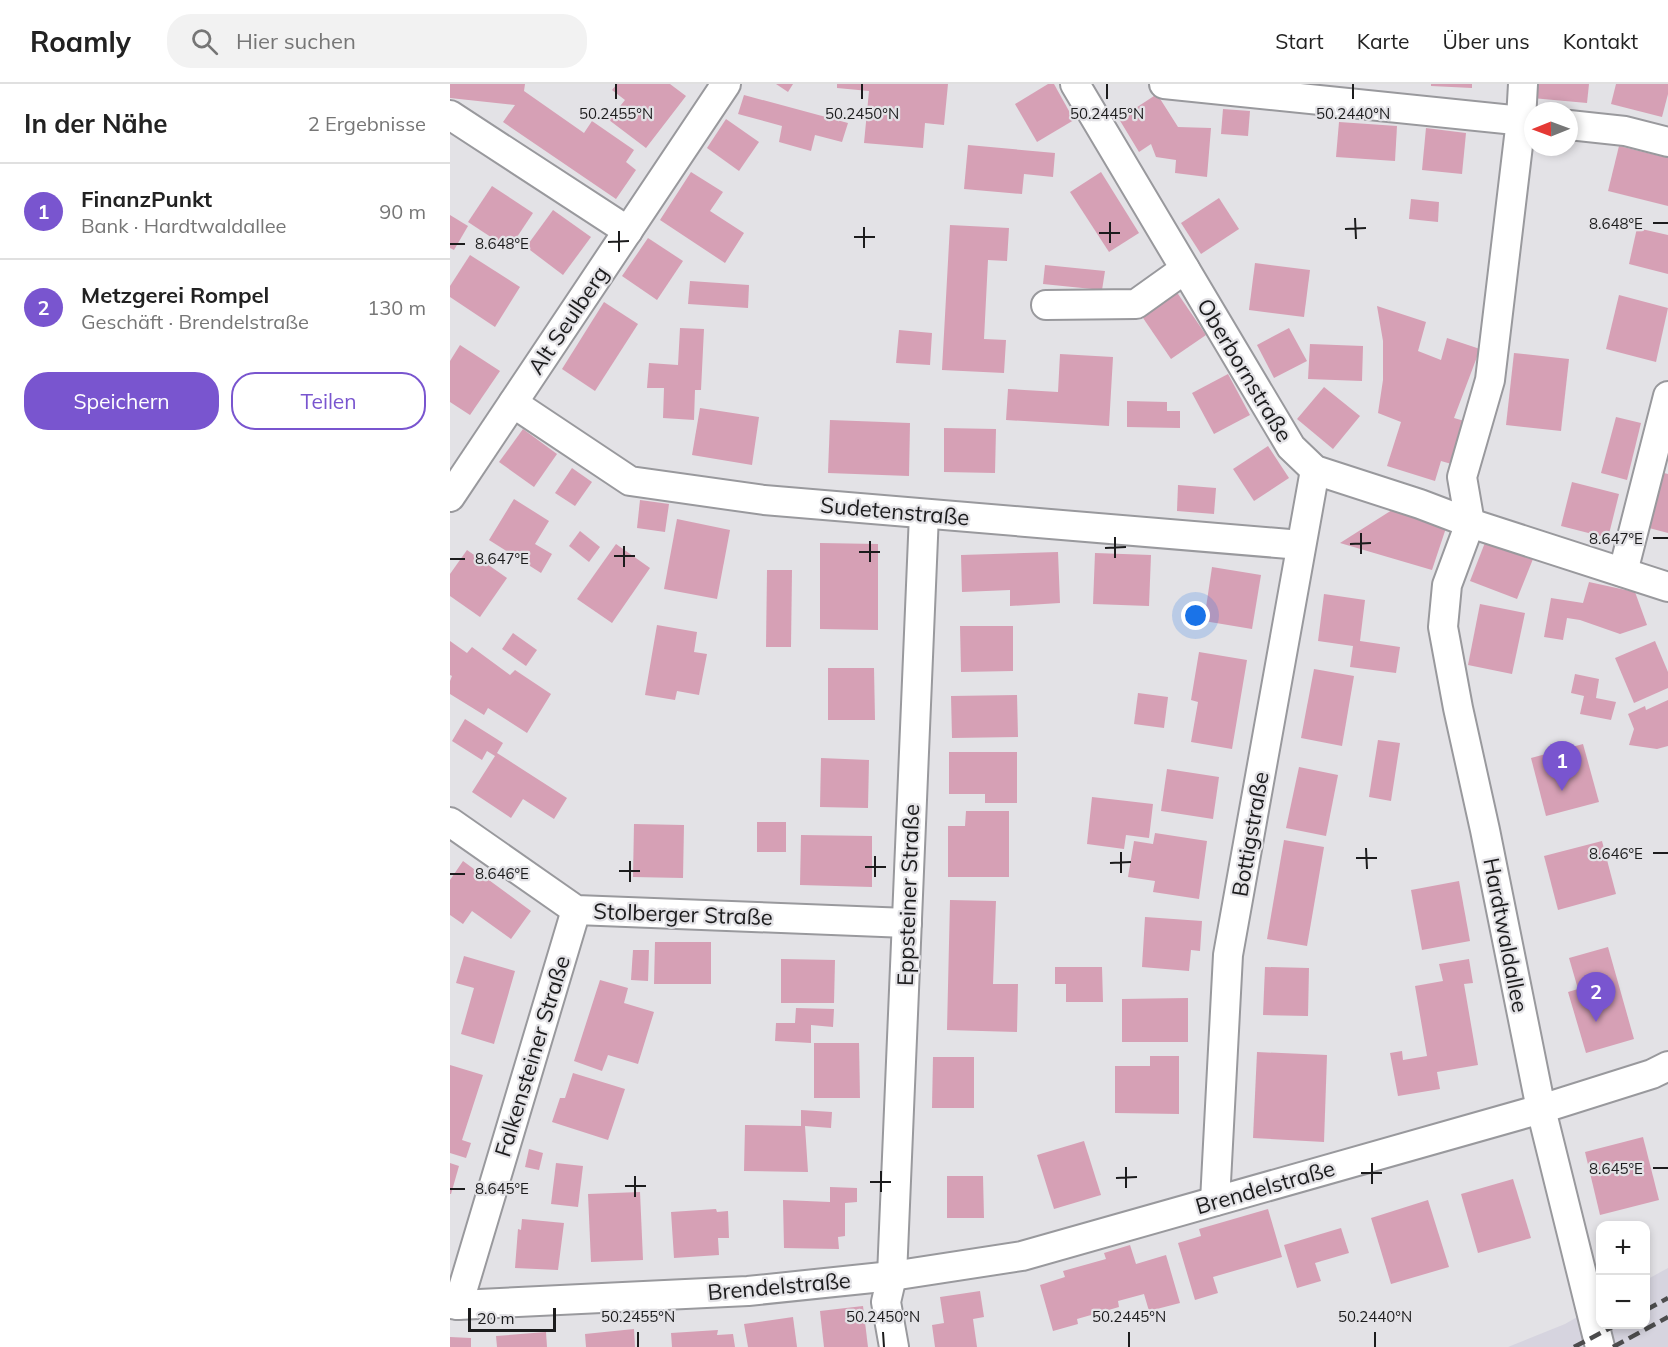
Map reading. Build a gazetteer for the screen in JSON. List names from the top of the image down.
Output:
{
  "streets": {
    "street": [
      "Alt Seulberg",
      "Oberbornstraße",
      "Sudetenstraße",
      "Bottigstraße",
      "Eppsteiner Straße",
      "Stolberger Straße",
      "Hardtwaldallee",
      "Falkensteiner Straße",
      "Brendelstraße"
    ]
  },
  "crossings": [
    ["Alt Seulberg", "Sudetenstraße"],
    ["Oberbornstraße", "Bottigstraße"],
    ["Oberbornstraße", "Hardtwaldallee"],
    ["Sudetenstraße", "Bottigstraße"],
    ["Sudetenstraße", "Eppsteiner Straße"],
    ["Bottigstraße", "Brendelstraße"],
    ["Eppsteiner Straße", "Stolberger Straße"],
    ["Eppsteiner Straße", "Brendelstraße"],
    ["Stolberger Straße", "Falkensteiner Straße"],
    ["Hardtwaldallee", "Brendelstraße"],
    ["Falkensteiner Straße", "Brendelstraße"]
  ],
  "scale_bar": "20 m",
  "north": "left",
  "page": {
    "header": "Roamly",
    "search": "Hier suchen",
    "nav": [
      "Start",
      "Karte",
      "Über uns",
      "Kontakt"
    ],
    "heading": ["In der Nähe", "2 Ergebnisse"],
    "list": [
      {
        "mark": "1",
        "name": "FinanzPunkt",
        "note": "Bank · Hardtwaldallee",
        "value": "90 m"
      },
      {
        "mark": "2",
        "name": "Metzgerei Rompel",
        "note": "Geschäft · Brendelstraße",
        "value": "130 m"
      }
    ],
    "buttons": ["Speichern", "Teilen"],
    "pins": ["1", "2"],
    "map_buttons": ["+", "−"],
    "scale": "20 m"
  },
  "coordinates": [
    "50.2455°N",
    "50.2450°N",
    "50.2445°N",
    "50.2440°N",
    "8.648°E",
    "8.647°E",
    "8.646°E",
    "8.645°E"
  ]
}
